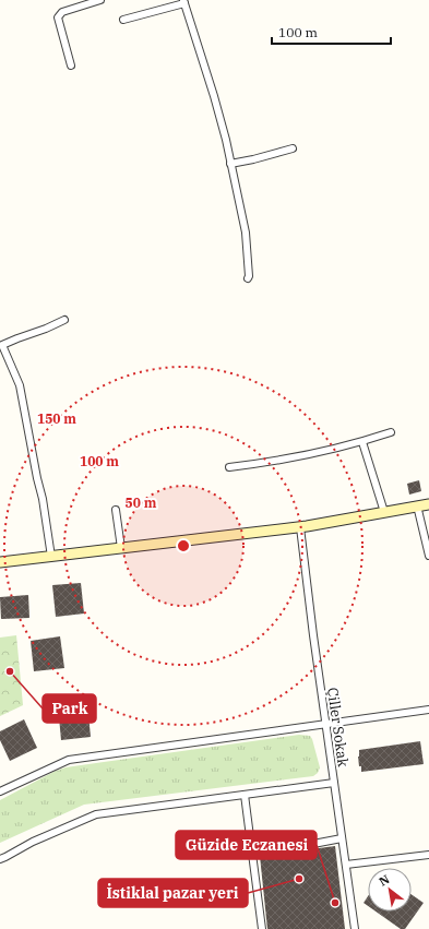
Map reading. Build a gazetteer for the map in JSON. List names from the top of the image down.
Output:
{
  "streets": {
    "street": ["Çiller Sokak"]
  },
  "places": ["Park", "İstiklal pazar yeri", "Güzide Eczanesi"],
  "scale_bar": "100 m",
  "north": "top left",
  "rings": ["150 m", "100 m", "50 m"]
}
